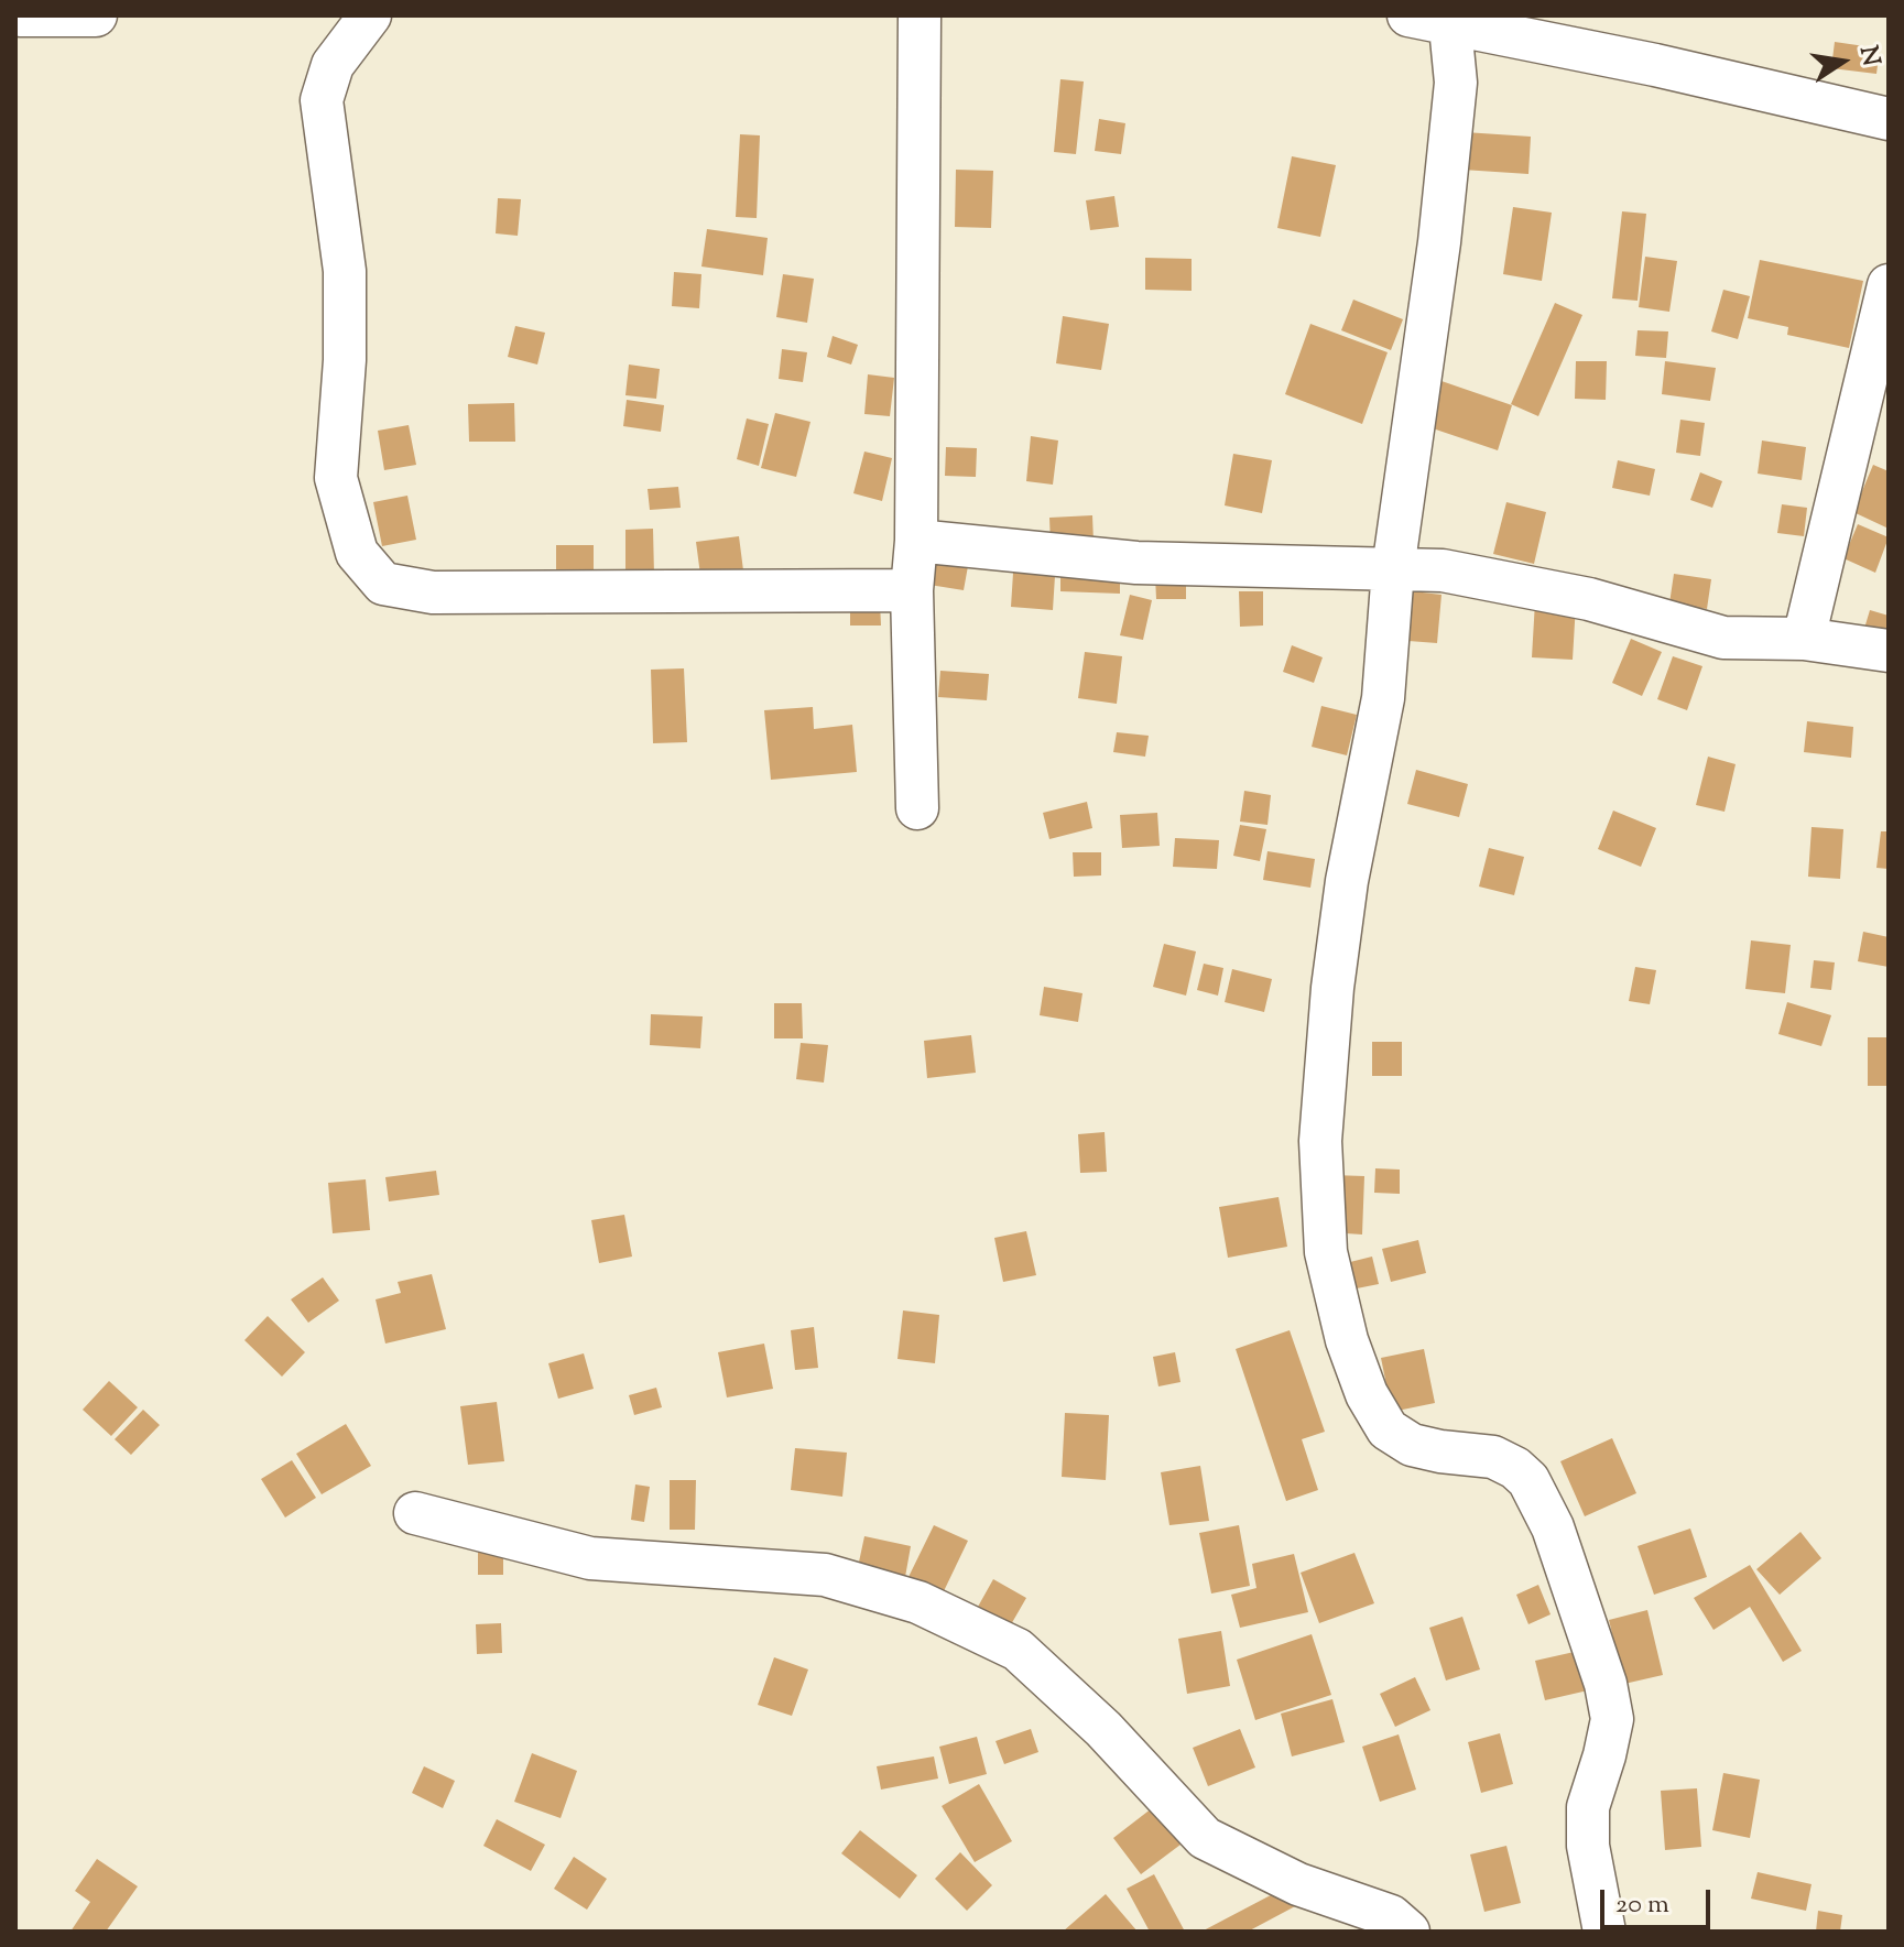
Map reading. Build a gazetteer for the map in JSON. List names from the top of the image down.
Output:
{
  "scale_bar": "20 m",
  "north": "right"
}
